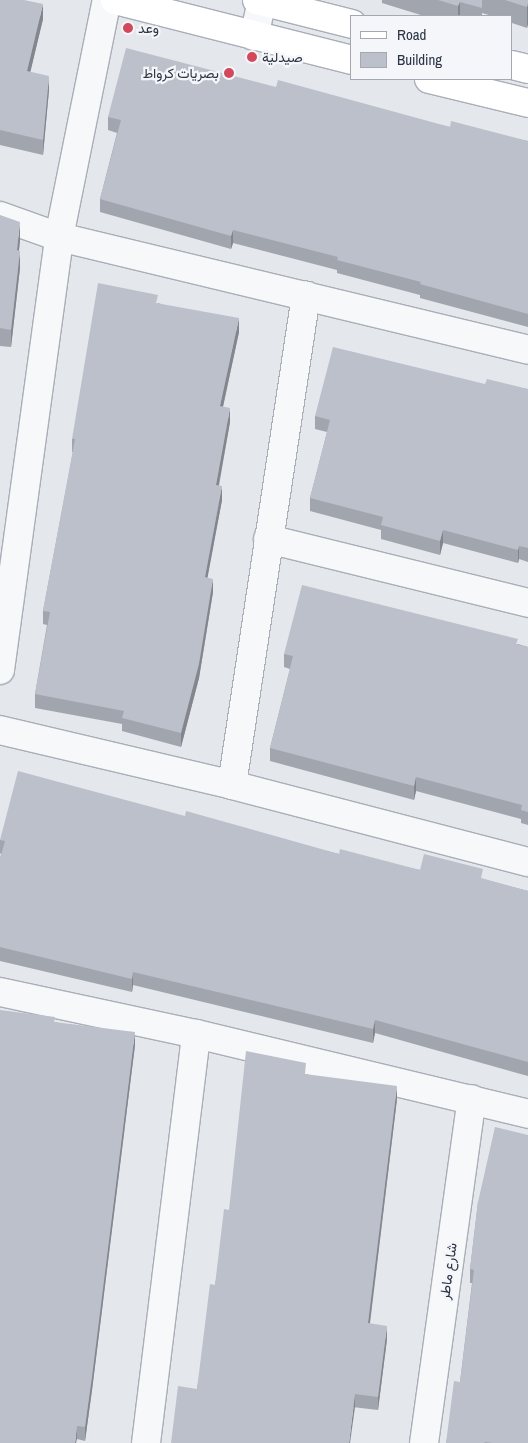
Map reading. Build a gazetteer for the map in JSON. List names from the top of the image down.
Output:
{
  "streets": {
    "street": ["شارع ماطر"]
  },
  "places": ["وعد", "صيدلية", "بصريات كرواط"],
  "legend": ["Road", "Building"]
}
